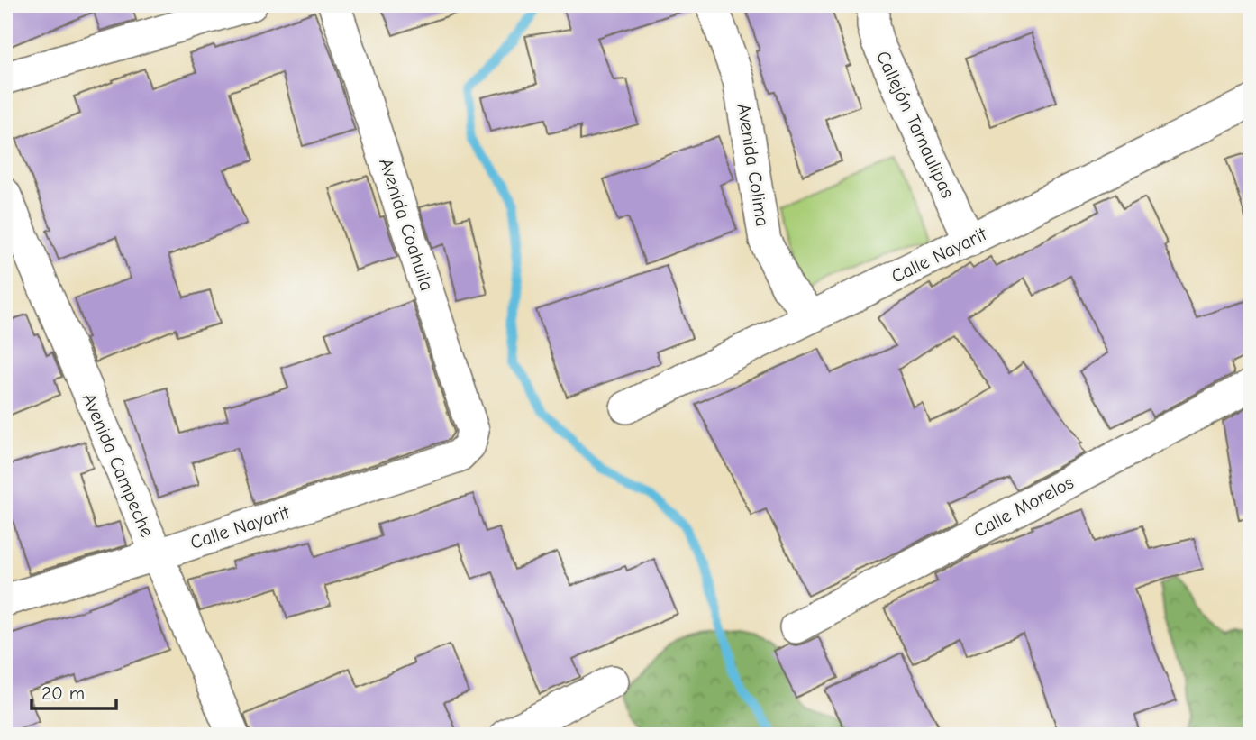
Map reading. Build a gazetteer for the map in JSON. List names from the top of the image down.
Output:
{
  "streets": {
    "street": [
      "Callejón Tamaulipas",
      "Avenida Colima",
      "Avenida Coahuila",
      "Calle Nayarit",
      "Avenida Campeche",
      "Calle Morelos"
    ]
  },
  "crossings": [
    ["Callejón Tamaulipas", "Calle Nayarit"],
    ["Avenida Colima", "Calle Nayarit"],
    ["Avenida Coahuila", "Calle Nayarit"],
    ["Calle Nayarit", "Avenida Campeche"]
  ],
  "scale_bar": "20 m"
}
